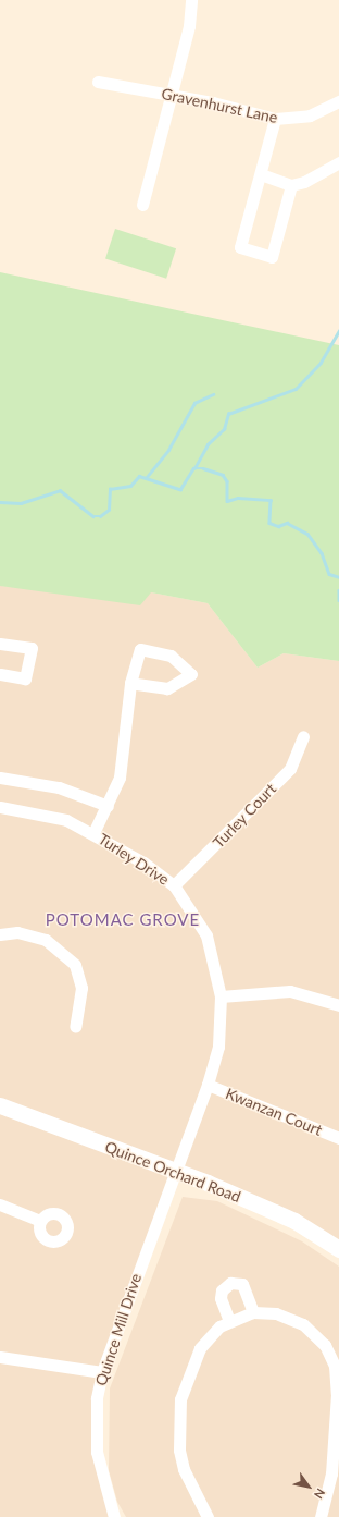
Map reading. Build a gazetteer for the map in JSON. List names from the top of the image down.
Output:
{
  "streets": {
    "street": [
      "Gravenhurst Lane",
      "Turley Court",
      "Turley Drive",
      "Kwanzan Court",
      "Quince Orchard Road",
      "Quince Mill Drive"
    ]
  },
  "crossings": [
    ["Turley Court", "Turley Drive"],
    ["Turley Drive", "Kwanzan Court"],
    ["Turley Drive", "Quince Orchard Road"],
    ["Turley Drive", "Quince Mill Drive"],
    ["Quince Orchard Road", "Quince Mill Drive"]
  ],
  "districts": ["POTOMAC GROVE"],
  "north": "bottom right"
}
